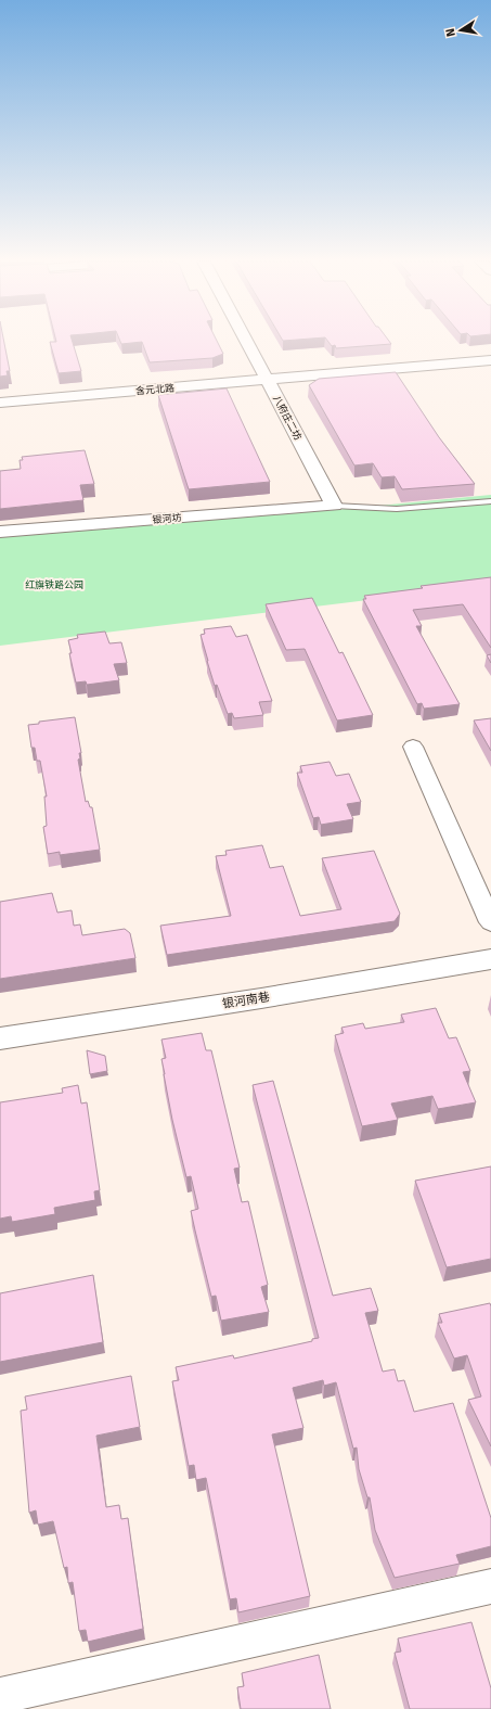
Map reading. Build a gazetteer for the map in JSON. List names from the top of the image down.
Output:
{
  "streets": {
    "street": [
      "含元北路",
      "八府庄二坊",
      "银河坊",
      "银河南巷"
    ]
  },
  "crossings": [
    ["含元北路", "八府庄二坊"],
    ["八府庄二坊", "银河坊"]
  ],
  "parks": ["红旗铁路公园"],
  "north": "left"
}
